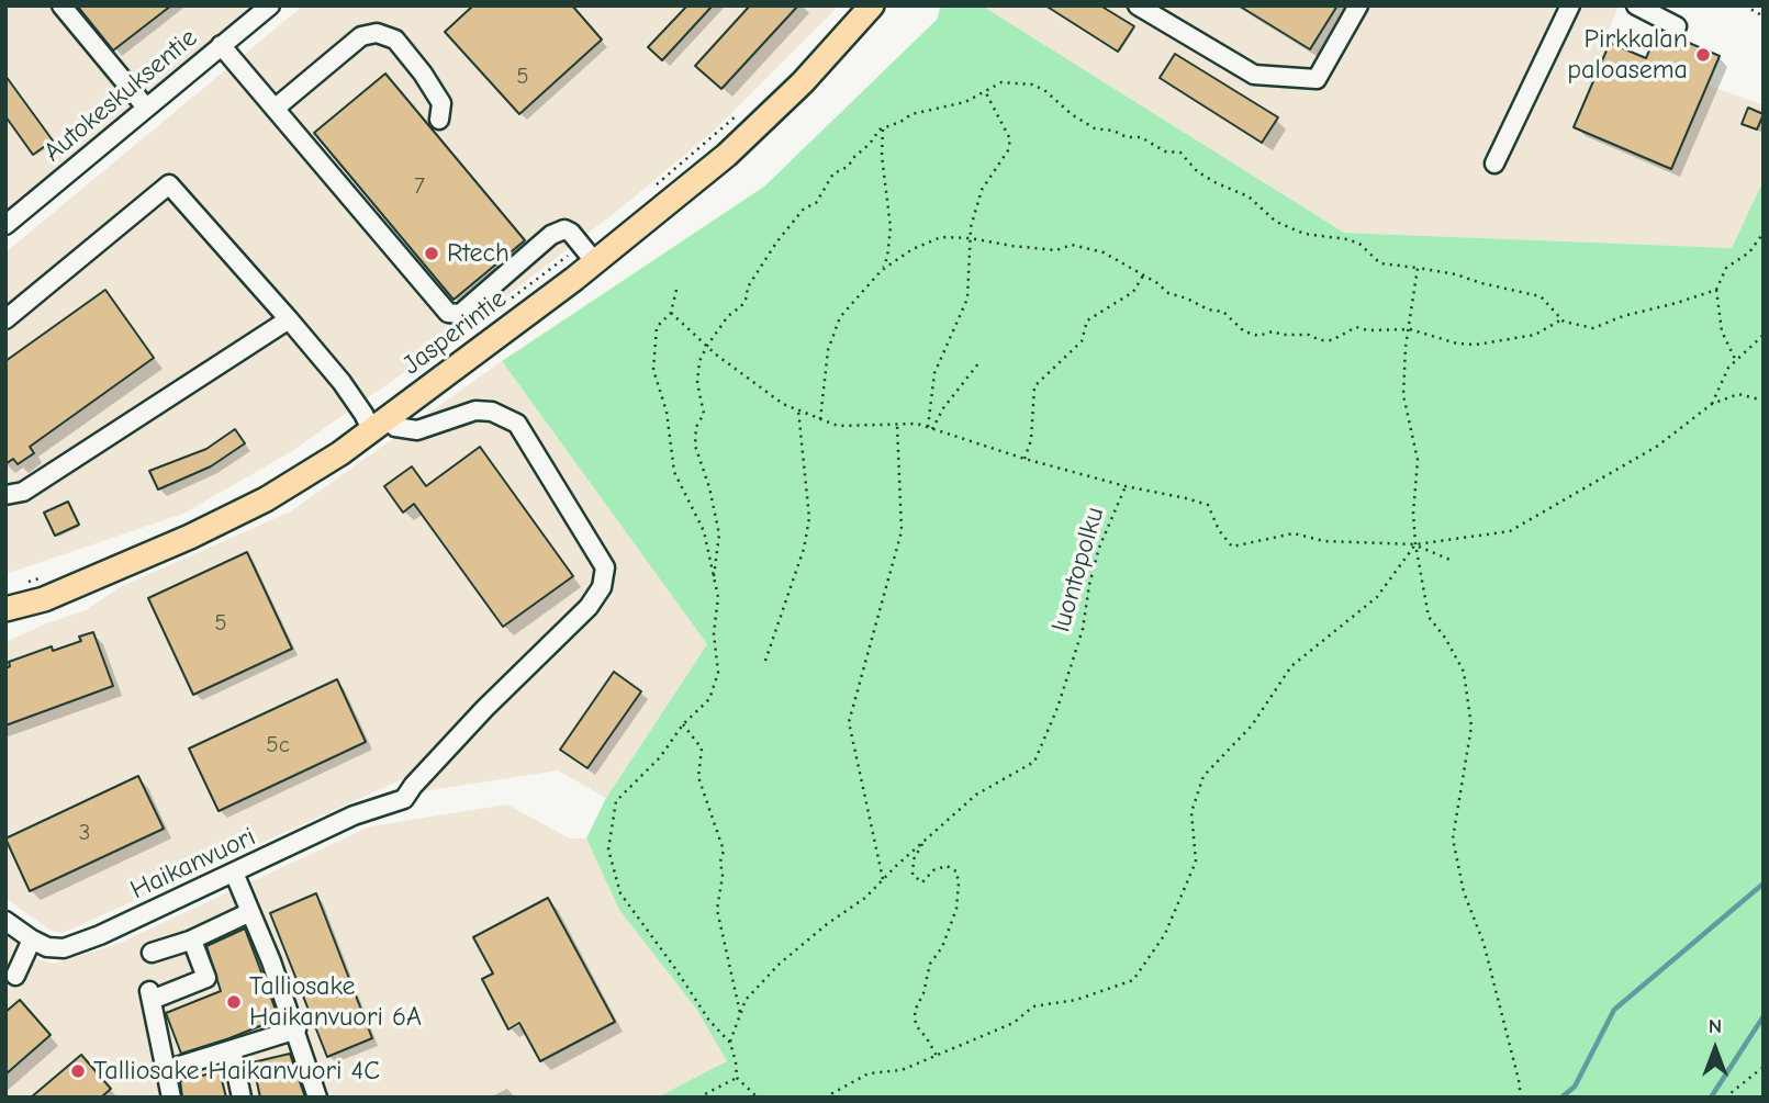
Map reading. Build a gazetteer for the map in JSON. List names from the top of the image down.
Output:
{
  "streets": {
    "main road": ["Jasperintie"],
    "street": ["Autokeskuksentie", "Haikanvuori"],
    "path": ["luontopolku"]
  },
  "crossings": [
    ["Jasperintie", "Haikanvuori"]
  ],
  "places": [
    "Pirkkalan paloasema",
    "Rtech",
    "Talliosake Haikanvuori 6A",
    "Talliosake Haikanvuori 4C"
  ],
  "house_numbers": [
    "5",
    "7",
    "5",
    "5c",
    "3"
  ],
  "north": "top"
}
